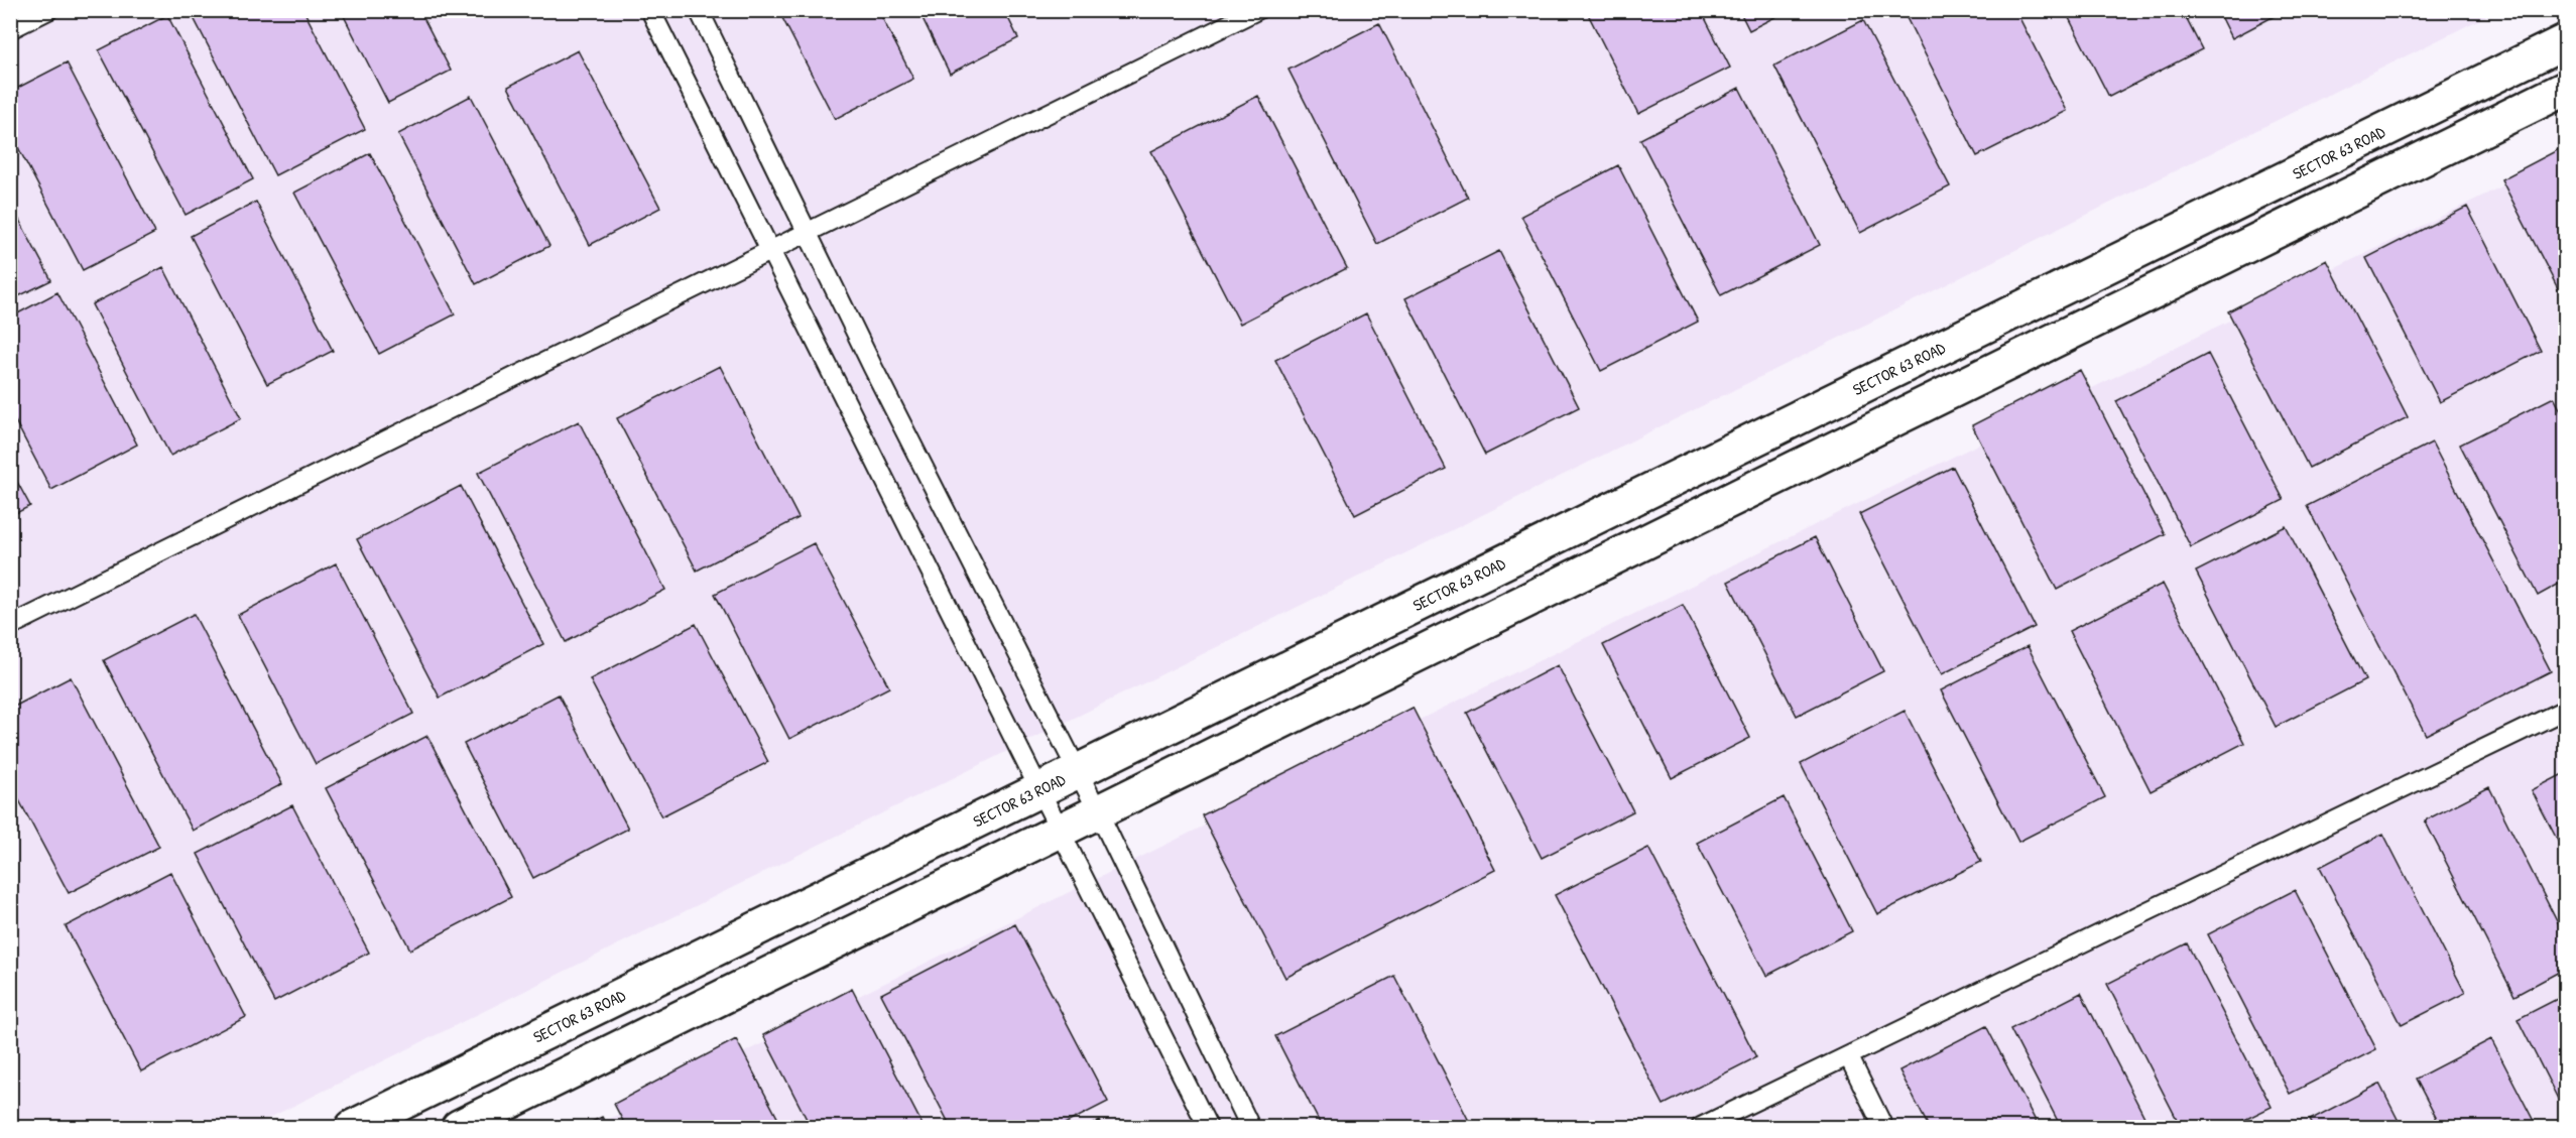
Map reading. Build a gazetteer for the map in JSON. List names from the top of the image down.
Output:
{
  "streets": {
    "street": ["SECTOR 63 ROAD"]
  }
}
